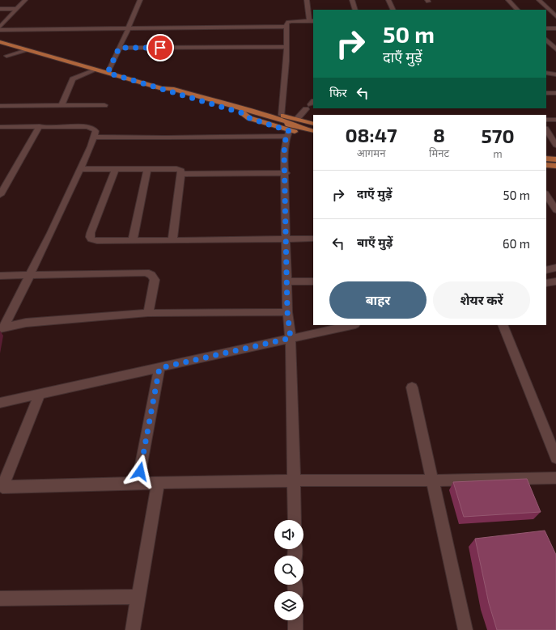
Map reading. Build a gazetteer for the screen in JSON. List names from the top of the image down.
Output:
{
  "page": {
    "turn": ["50 m", "दाएँ मुड़ें"],
    "then": "फिर",
    "eta": [
      "08:47",
      "आगमन",
      "8",
      "मिनट",
      "570",
      "m"
    ],
    "list": [
      {
        "name": "दाएँ मुड़ें",
        "value": "50 m"
      },
      {
        "name": "बाएँ मुड़ें",
        "value": "60 m"
      }
    ],
    "buttons": ["बाहर", "शेयर करें"]
  }
}
